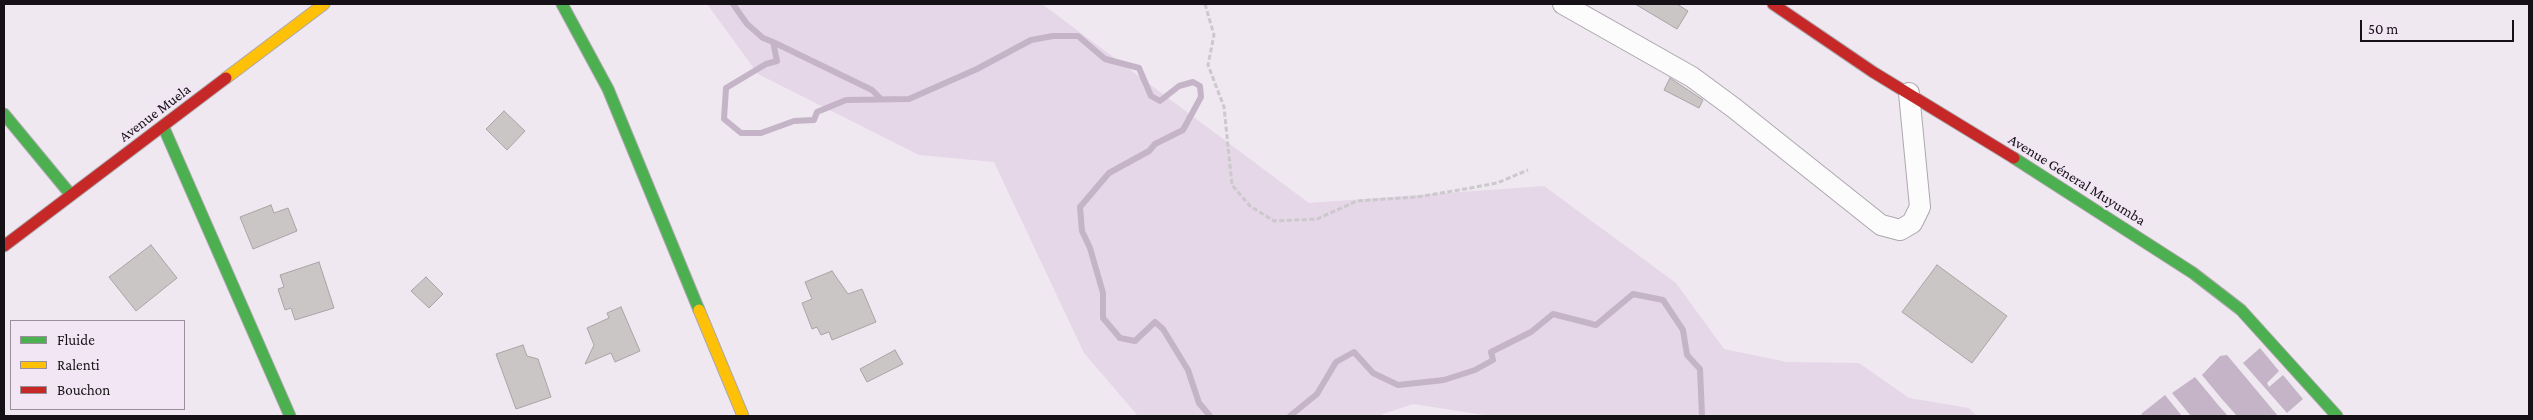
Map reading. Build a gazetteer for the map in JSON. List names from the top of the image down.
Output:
{
  "streets": {
    "street": ["Avenue Muela", "Avenue Géneral Muyumba"]
  },
  "legend": ["Fluide", "Ralenti", "Bouchon"],
  "scale_bar": "50 m"
}
